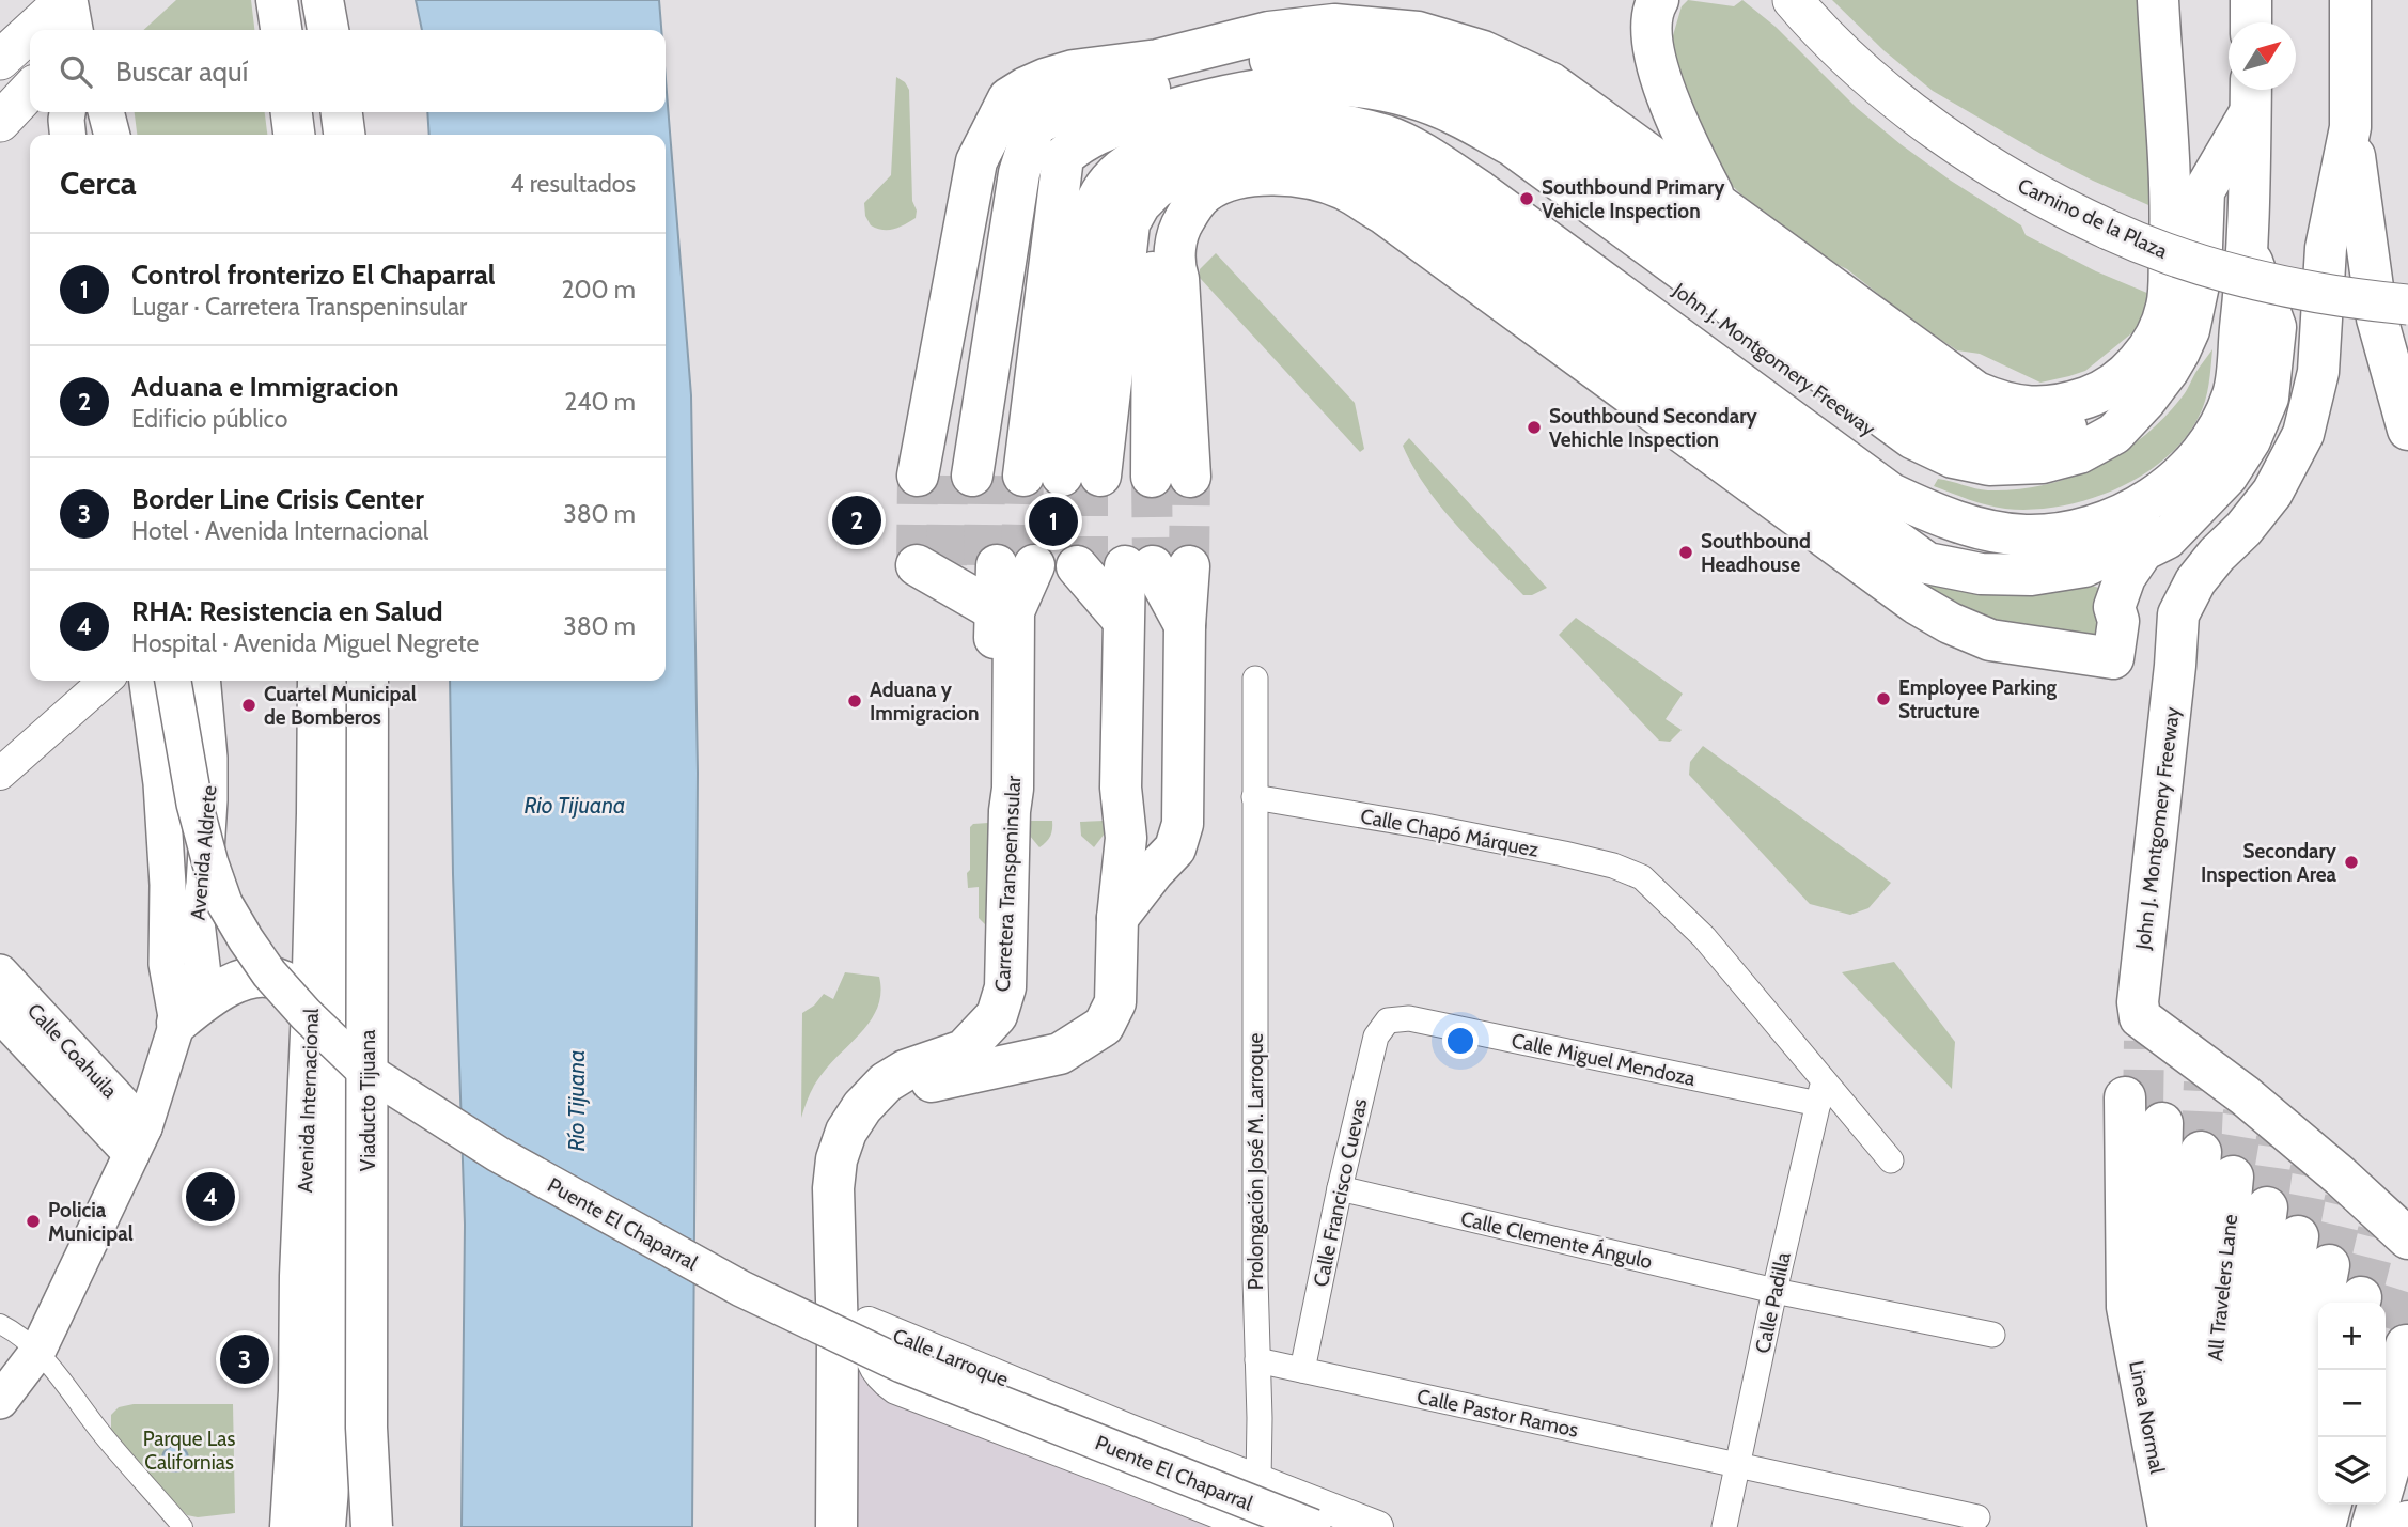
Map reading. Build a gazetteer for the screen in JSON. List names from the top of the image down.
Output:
{
  "streets": {
    "highway": [
      "John J. Montgomery Freeway",
      "Carretera Transpeninsular",
      "Avenida Internacional",
      "Viaducto Tijuana",
      "All Travelers Lane",
      "Linea Normal"
    ],
    "main road": [
      "Camino de la Plaza",
      "Avenida Aldrete",
      "Calle Coahuila",
      "Puente El Chaparral"
    ],
    "street": [
      "Calle Chapó Márquez",
      "Calle Miguel Mendoza",
      "Prolongación José M. Larroque",
      "Calle Francisco Cuevas",
      "Calle Clemente Ángulo",
      "Calle Padilla",
      "Calle Larroque",
      "Calle Pastor Ramos"
    ]
  },
  "crossings": [
    ["Calle Chapó Márquez", "Prolongación José M. Larroque"],
    ["Calle Chapó Márquez", "Calle Padilla"],
    ["Avenida Aldrete", "Calle Coahuila"],
    ["Calle Miguel Mendoza", "Calle Francisco Cuevas"],
    ["Calle Miguel Mendoza", "Calle Padilla"],
    ["Prolongación José M. Larroque", "Calle Larroque"],
    ["Prolongación José M. Larroque", "Calle Pastor Ramos"],
    ["Calle Francisco Cuevas", "Calle Clemente Ángulo"],
    ["Calle Francisco Cuevas", "Calle Pastor Ramos"],
    ["Calle Clemente Ángulo", "Calle Padilla"],
    ["All Travelers Lane", "Linea Normal"],
    ["Calle Padilla", "Calle Pastor Ramos"]
  ],
  "water": ["Rio Tijuana", "Río Tijuana"],
  "parks": ["Parque Las Californias"],
  "places": [
    "Southbound Primary Vehicle Inspection",
    "Southbound Secondary Vehichle Inspection",
    "Southbound Headhouse",
    "Employee Parking Structure",
    "Aduana y Immigracion",
    "Cuartel Municipal de Bomberos",
    "Secondary Inspection Area",
    "Policia Municipal"
  ],
  "north": "top right",
  "page": {
    "search": "Buscar aquí",
    "heading": ["Cerca", "4 resultados"],
    "list": [
      {
        "mark": "1",
        "name": "Control fronterizo El Chaparral",
        "note": "Lugar · Carretera Transpeninsular",
        "value": "200 m"
      },
      {
        "mark": "2",
        "name": "Aduana e Immigracion",
        "note": "Edificio público",
        "value": "240 m"
      },
      {
        "mark": "3",
        "name": "Border Line Crisis Center",
        "note": "Hotel · Avenida Internacional",
        "value": "380 m"
      },
      {
        "mark": "4",
        "name": "RHA: Resistencia en Salud",
        "note": "Hospital · Avenida Miguel Negrete",
        "value": "380 m"
      }
    ],
    "pins": [
      "2",
      "1",
      "4",
      "3"
    ],
    "map_buttons": ["+", "−"]
  }
}
